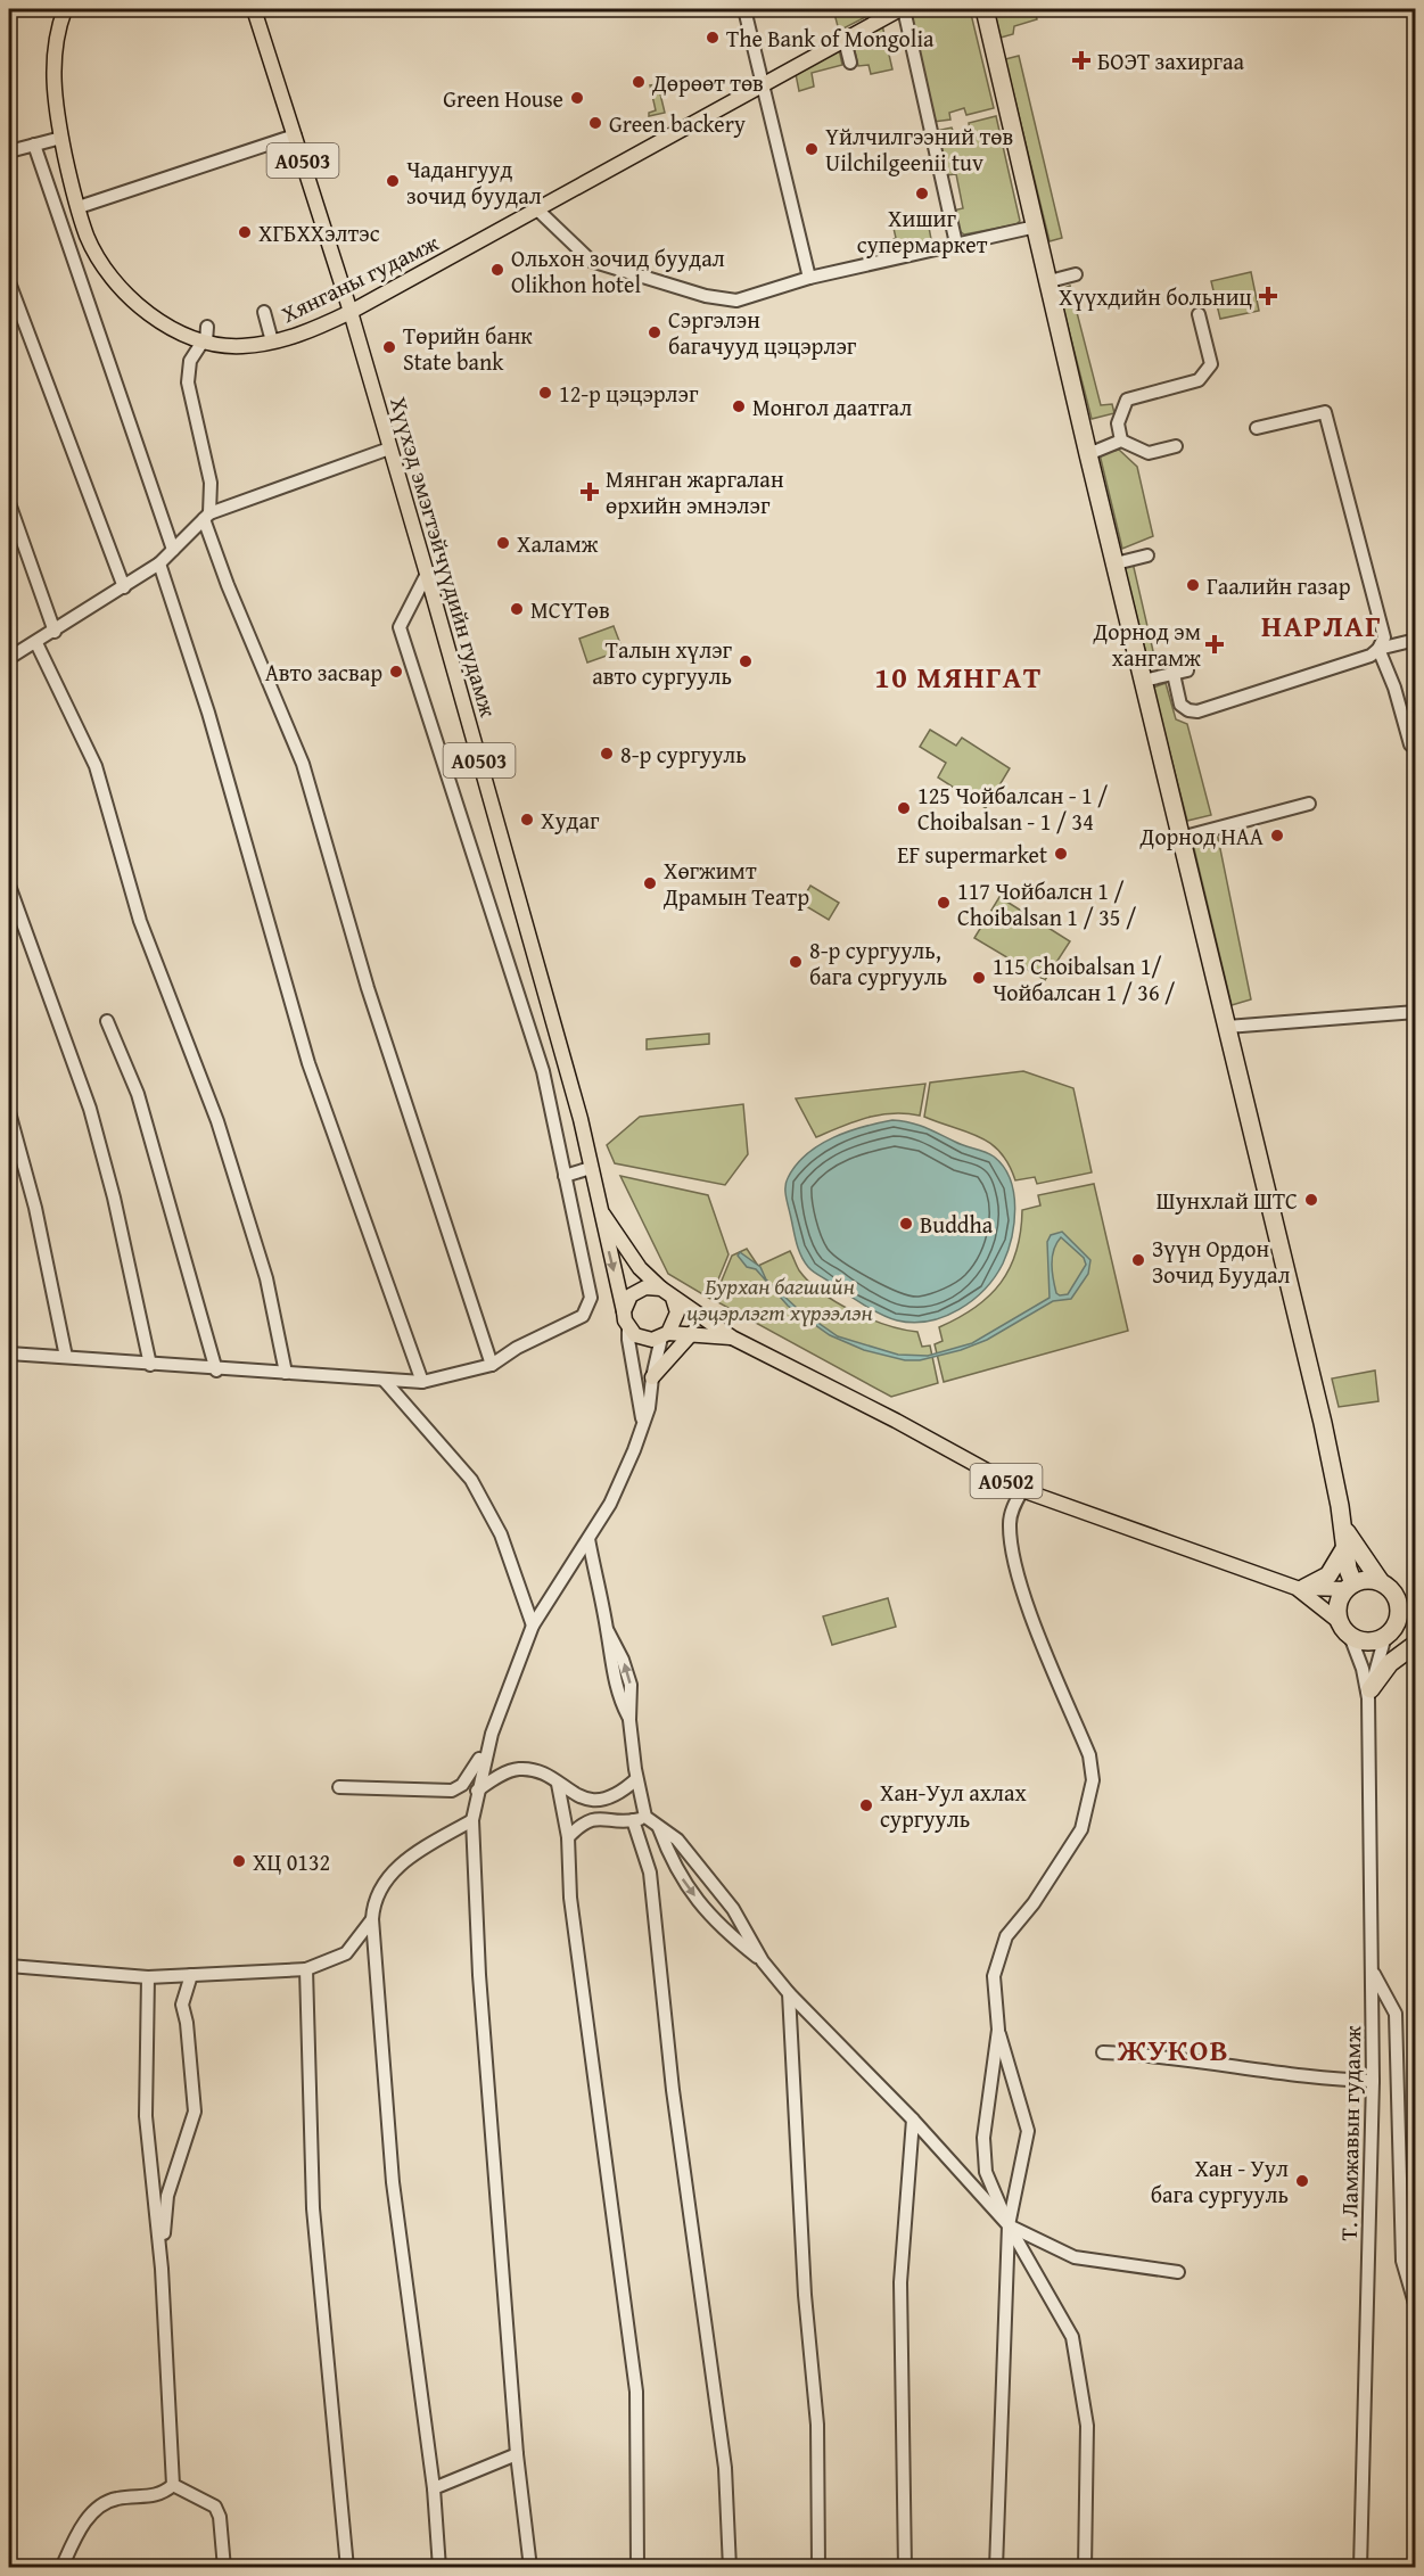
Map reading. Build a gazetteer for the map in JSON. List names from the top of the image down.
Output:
{
  "streets": {
    "highway": ["A0502"],
    "main road": ["A0503", "Хянганы гудамж", "Хүүхэд эмэгтэйчүүдийн гудамж"],
    "street": ["Т. Ламжавын гудамж"]
  },
  "crossings": [
    ["A0503", "Хянганы гудамж"],
    ["A0503", "Хүүхэд эмэгтэйчүүдийн гудамж"],
    ["Хянганы гудамж", "Хүүхэд эмэгтэйчүүдийн гудамж"],
    ["Хүүхэд эмэгтэйчүүдийн гудамж", "A0502"],
    ["Хүүхэд эмэгтэйчүүдийн гудамж", "Т. Ламжавын гудамж"],
    ["A0502", "Т. Ламжавын гудамж"]
  ],
  "districts": ["НАРЛАГ", "10 МЯНГАТ", "ЖУКОВ"],
  "parks": ["Бурхан багшийн цэцэрлэгт хүрээлэн"],
  "places": {
    "other": [
      "The Bank of Mongolia",
      "Дөрөөт төв",
      "Green House",
      "Green backery",
      "Үйлчилгээний төв Uilchilgeenii tuv",
      "Чадангууд зочид буудал",
      "Хишиг супермаркет",
      "ХГБХХэлтэс",
      "Ольхон зочид буудал Olikhon hotel",
      "Сэргэлэн багачууд цэцэрлэг",
      "Төрийн банк State bank",
      "12-р цэцэрлэг",
      "Монгол даатгал",
      "Халамж",
      "Гаалийн газар",
      "МСҮТөв",
      "Талын хүлэг авто сургууль",
      "Авто засвар",
      "8-р сургууль",
      "125 Чойбалсан - 1 / Choibalsan - 1 / 34",
      "Худаг",
      "Дорнод НАА",
      "EF supermarket",
      "Хөгжимт Драмын Театр",
      "117 Чойбалсн 1 / Choibalsan 1 / 35 /",
      "8-р сургууль, бага сургууль",
      "115 Choibalsan 1/ Чойбалсан 1 / 36 /",
      "Шунхлай ШТС",
      "Buddha",
      "Зүүн Ордон Зочид Буудал",
      "Хан-Уул ахлах сургууль",
      "ХЦ 0132",
      "Хан - Уул бага сургууль"
    ],
    "health": [
      "БОЭТ захиргаа",
      "Хүүхдийн больниц",
      "Мянган жаргалан өрхийн эмнэлэг",
      "Дорнод эм хангамж"
    ]
  }
}
